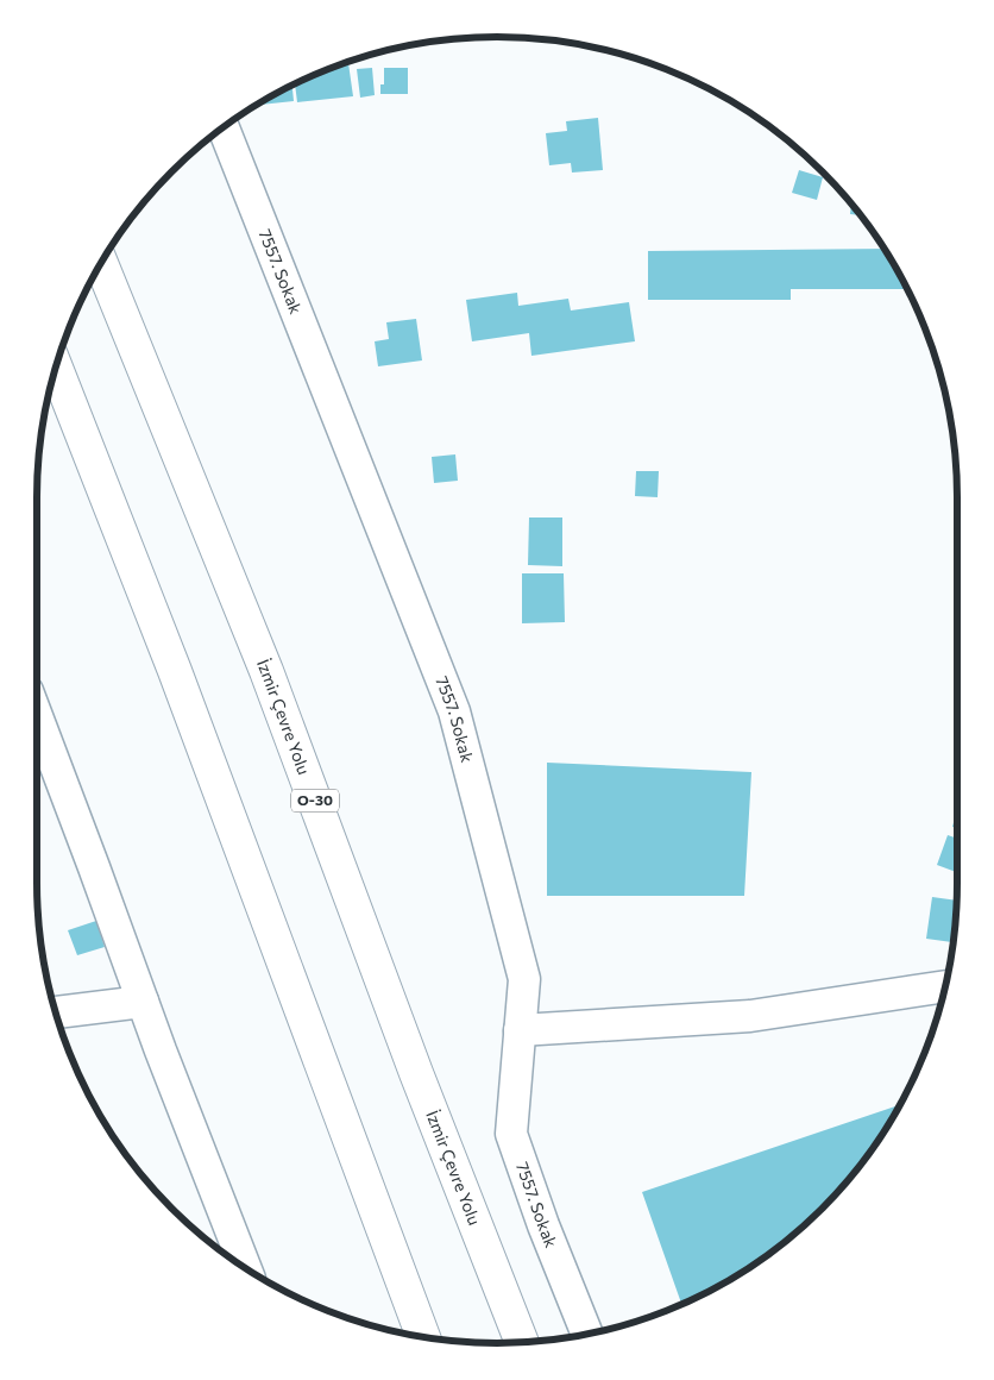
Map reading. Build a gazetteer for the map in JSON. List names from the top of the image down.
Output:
{
  "streets": {
    "highway": ["İzmir Çevre Yolu", "O-30"],
    "street": ["7557. Sokak"]
  }
}
